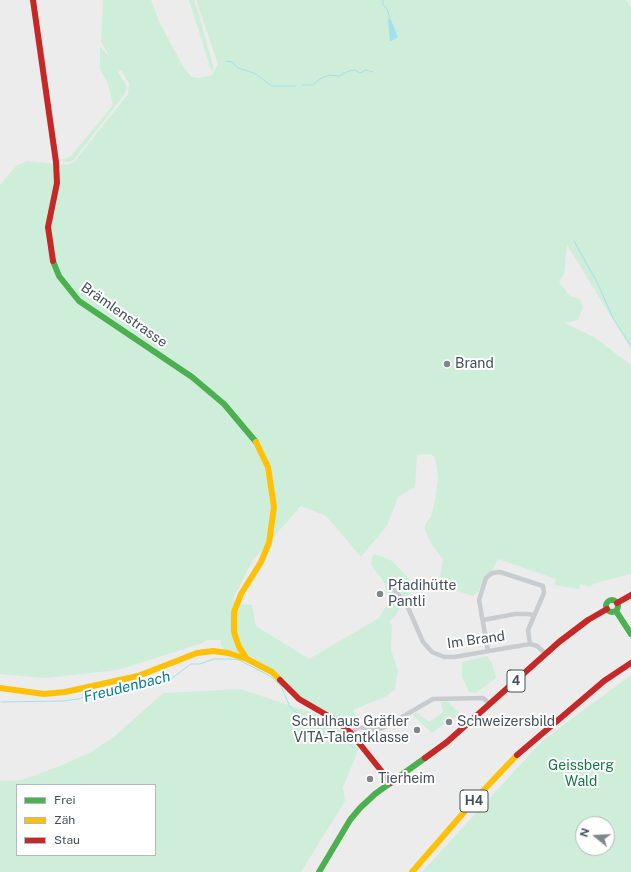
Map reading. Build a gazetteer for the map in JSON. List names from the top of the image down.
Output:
{
  "streets": {
    "main road": ["Brämlenstrasse", "4", "H4"],
    "street": ["Im Brand"]
  },
  "water": ["Freudenbach"],
  "parks": ["Geissberg Wald"],
  "places": [
    "Brand",
    "Pfadihütte Pantli",
    "Schweizersbild",
    "Schulhaus Gräfler VITA-Talentklasse",
    "Tierheim"
  ],
  "legend": ["Frei", "Zäh", "Stau"],
  "north": "left"
}
